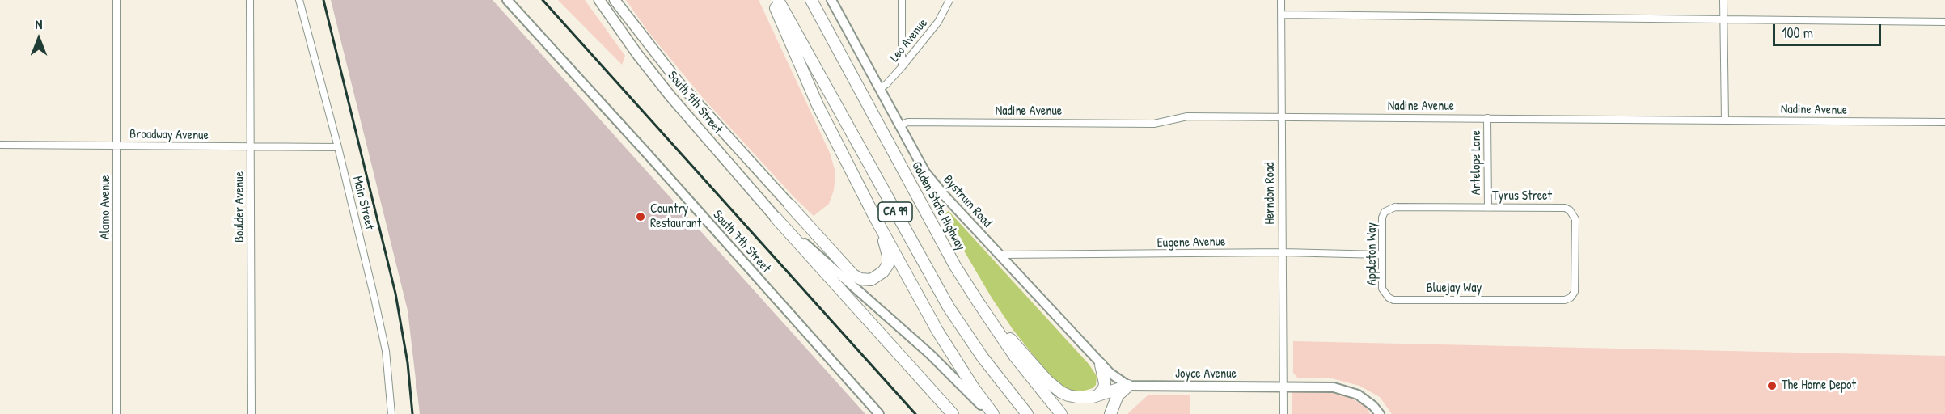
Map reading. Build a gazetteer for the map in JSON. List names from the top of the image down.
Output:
{
  "streets": {
    "highway": ["Golden State Highway", "CA 99"],
    "main road": ["South 9th Street"],
    "street": [
      "Leo Avenue",
      "Nadine Avenue",
      "Broadway Avenue",
      "Antelope Lane",
      "Herndon Road",
      "Tyrus Street",
      "Bystrum Road",
      "Main Street",
      "Alamo Avenue",
      "Boulder Avenue",
      "South 7th Street",
      "Eugene Avenue",
      "Appleton Way",
      "Bluejay Way",
      "Joyce Avenue"
    ]
  },
  "crossings": [
    ["Leo Avenue", "Bystrum Road"],
    ["Nadine Avenue", "Antelope Lane"],
    ["Nadine Avenue", "Herndon Road"],
    ["Nadine Avenue", "Bystrum Road"],
    ["Broadway Avenue", "Main Street"],
    ["Broadway Avenue", "Alamo Avenue"],
    ["Broadway Avenue", "Boulder Avenue"],
    ["Antelope Lane", "Tyrus Street"],
    ["Herndon Road", "Eugene Avenue"],
    ["Herndon Road", "Joyce Avenue"],
    ["Tyrus Street", "Appleton Way"],
    ["Tyrus Street", "Bluejay Way"],
    ["Bystrum Road", "Eugene Avenue"],
    ["Bystrum Road", "Joyce Avenue"],
    ["Eugene Avenue", "Appleton Way"],
    ["Appleton Way", "Bluejay Way"]
  ],
  "places": ["Country Restaurant", "The Home Depot"],
  "scale_bar": "100 m",
  "north": "top"
}
